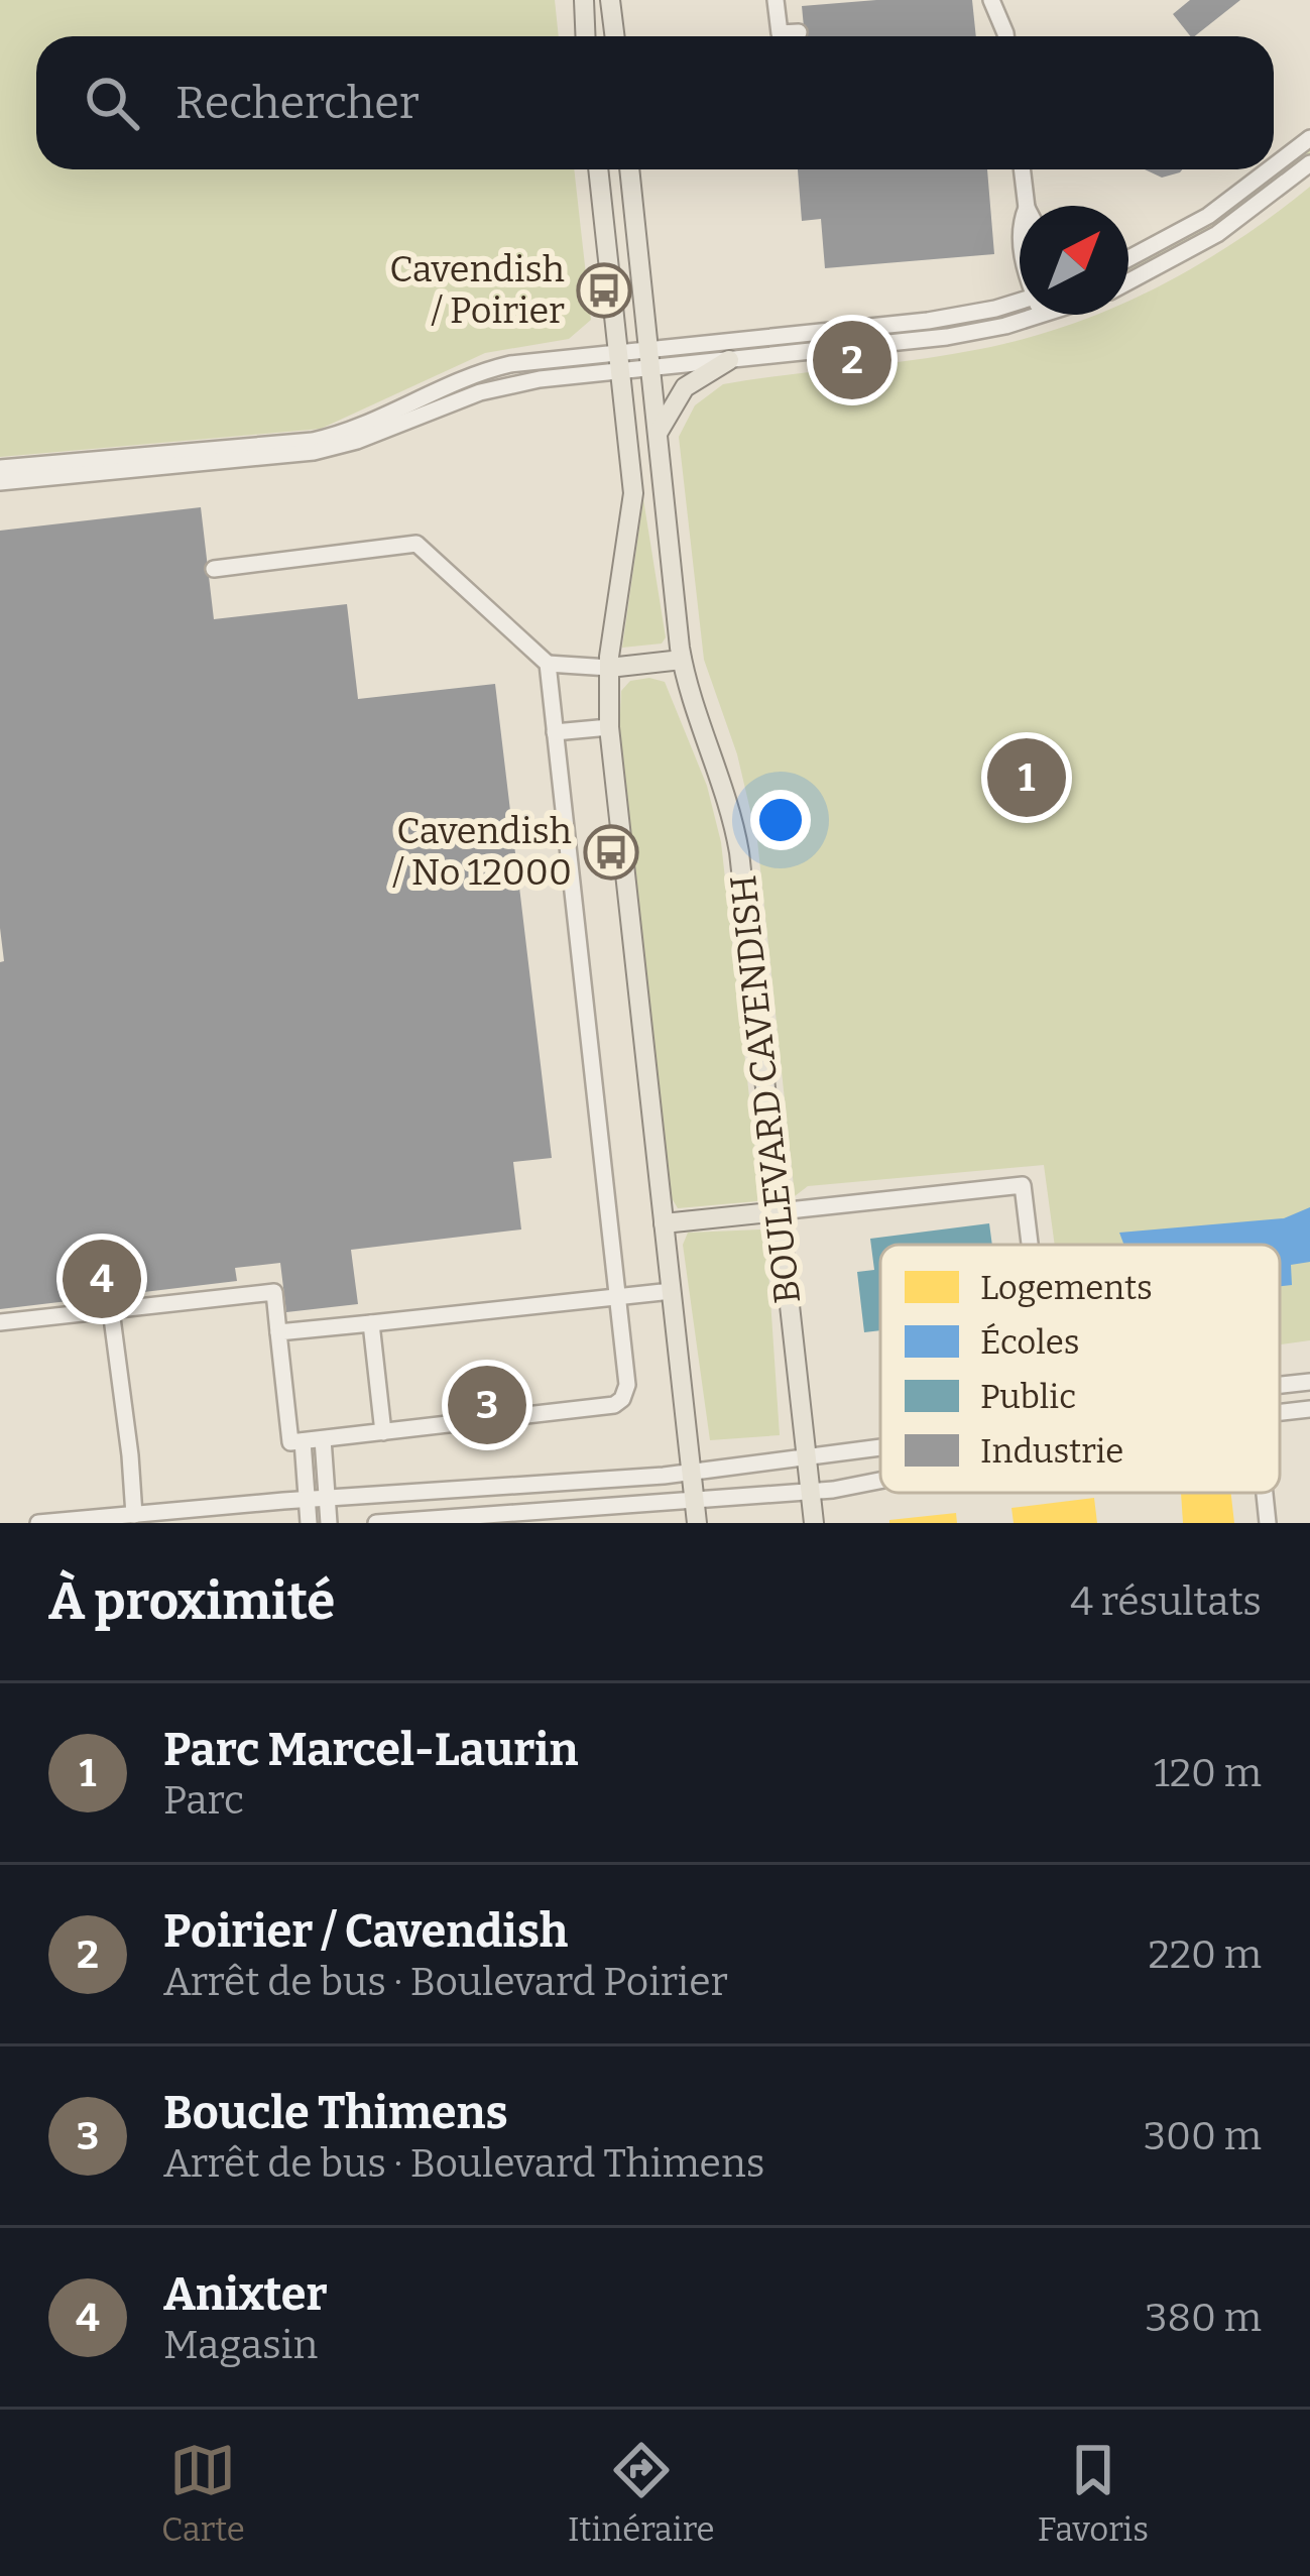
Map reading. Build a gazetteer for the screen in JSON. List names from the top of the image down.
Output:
{
  "streets": {
    "main road": ["BOULEVARD CAVENDISH"]
  },
  "places": {
    "bus stop": ["Cavendish / Poirier", "Cavendish / No 12000"]
  },
  "legend": [
    "Logements",
    "Écoles",
    "Public",
    "Industrie"
  ],
  "north": "top right",
  "page": {
    "search": "Rechercher",
    "pins": [
      "2",
      "1",
      "4",
      "3"
    ],
    "heading": ["À proximité", "4 résultats"],
    "list": [
      {
        "mark": "1",
        "name": "Parc Marcel-Laurin",
        "note": "Parc",
        "value": "120 m"
      },
      {
        "mark": "2",
        "name": "Poirier / Cavendish",
        "note": "Arrêt de bus · Boulevard Poirier",
        "value": "220 m"
      },
      {
        "mark": "3",
        "name": "Boucle Thimens",
        "note": "Arrêt de bus · Boulevard Thimens",
        "value": "300 m"
      },
      {
        "mark": "4",
        "name": "Anixter",
        "note": "Magasin",
        "value": "380 m"
      }
    ],
    "nav": ["Carte", "Itinéraire", "Favoris"]
  }
}
